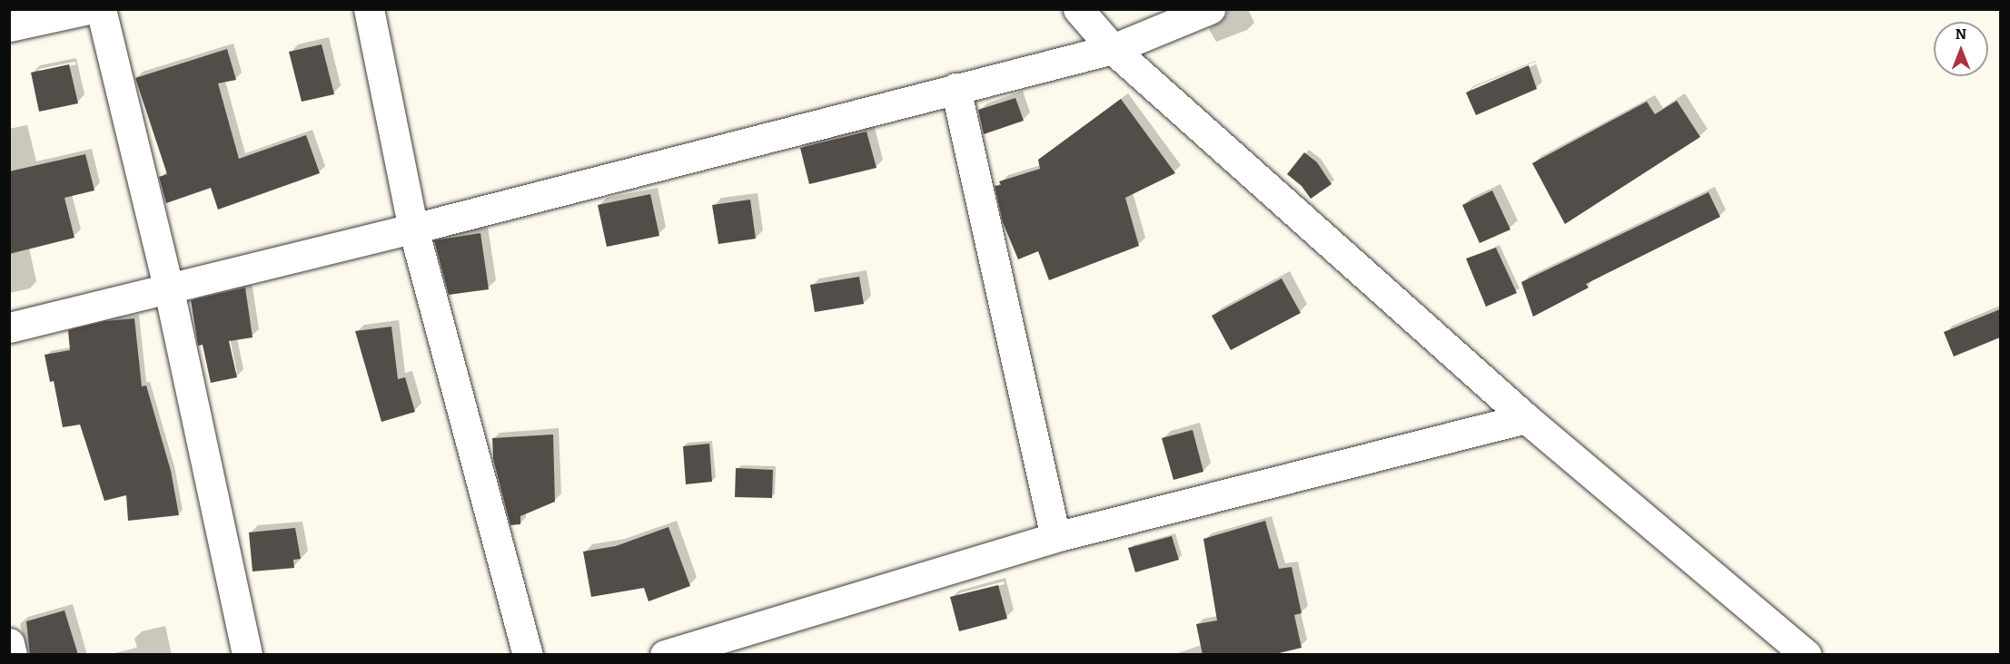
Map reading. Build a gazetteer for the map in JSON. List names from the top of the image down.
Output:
{
  "north": "top"
}
